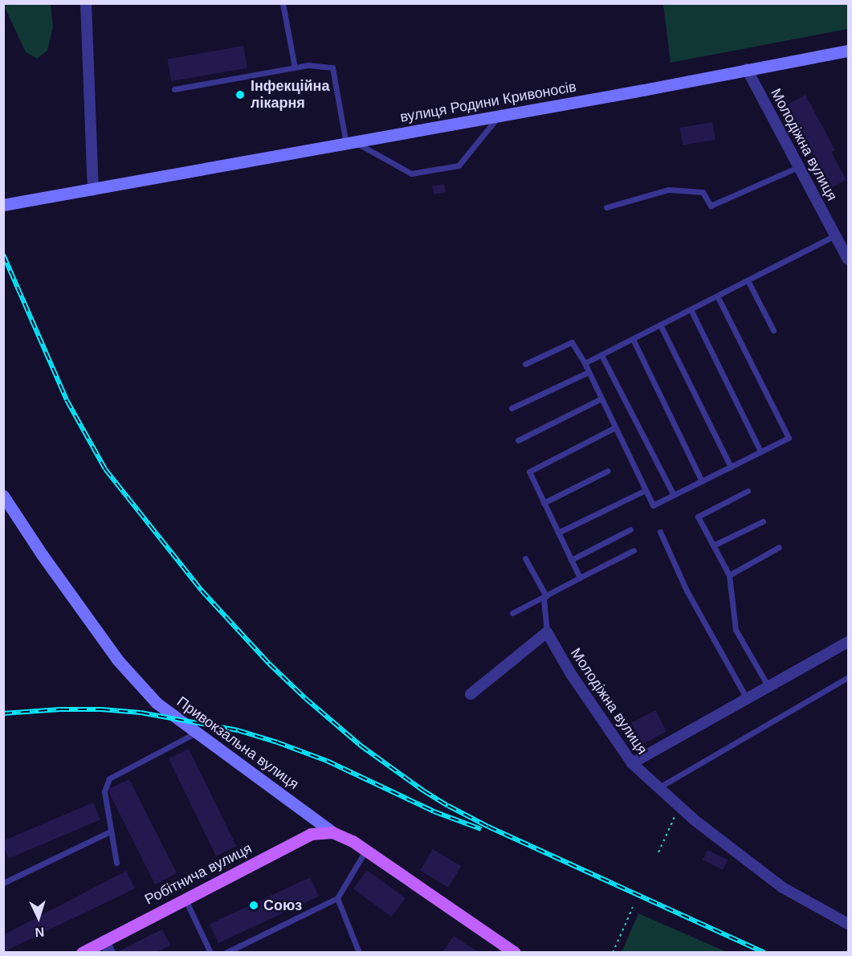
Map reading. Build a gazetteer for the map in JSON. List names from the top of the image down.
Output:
{
  "streets": {
    "main road": ["вулиця Родини Кривоносів", "Привокзальна вулиця", "Робітнича вулиця"],
    "street": ["Молодіжна вулиця"]
  },
  "crossings": [
    ["вулиця Родини Кривоносів", "Молодіжна вулиця"],
    ["Привокзальна вулиця", "Робітнича вулиця"]
  ],
  "places": ["Інфекційна лікарня", "Союз"],
  "north": "bottom"
}
